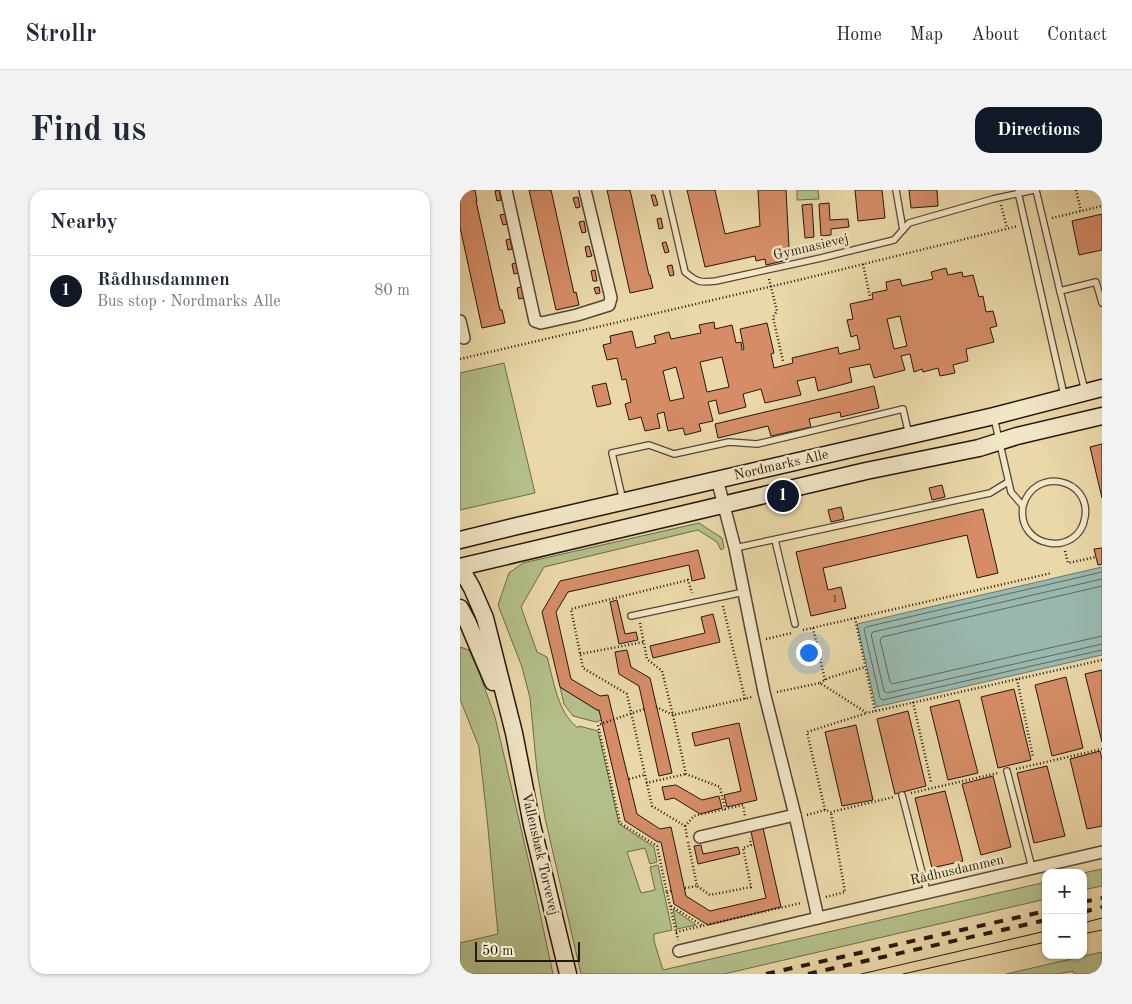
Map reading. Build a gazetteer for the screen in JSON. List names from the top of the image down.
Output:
{
  "streets": {
    "street": ["Nordmarks Alle", "Vallensbæk Torvevej", "Rådhusdammen"],
    "lane": ["Gymnasievej"]
  },
  "crossings": [
    ["Gymnasievej", "Nordmarks Alle"],
    ["Nordmarks Alle", "Vallensbæk Torvevej"]
  ],
  "house_numbers": ["1"],
  "scale_bar": "50 m",
  "page": {
    "header": "Strollr",
    "nav": [
      "Home",
      "Map",
      "About",
      "Contact"
    ],
    "buttons": "Directions",
    "title": "Find us",
    "heading": "Nearby",
    "list": [
      {
        "mark": "1",
        "name": "Rådhusdammen",
        "note": "Bus stop · Nordmarks Alle",
        "value": "80 m"
      }
    ],
    "pins": "1",
    "map_buttons": ["+", "−"],
    "scale": "50 m"
  }
}
